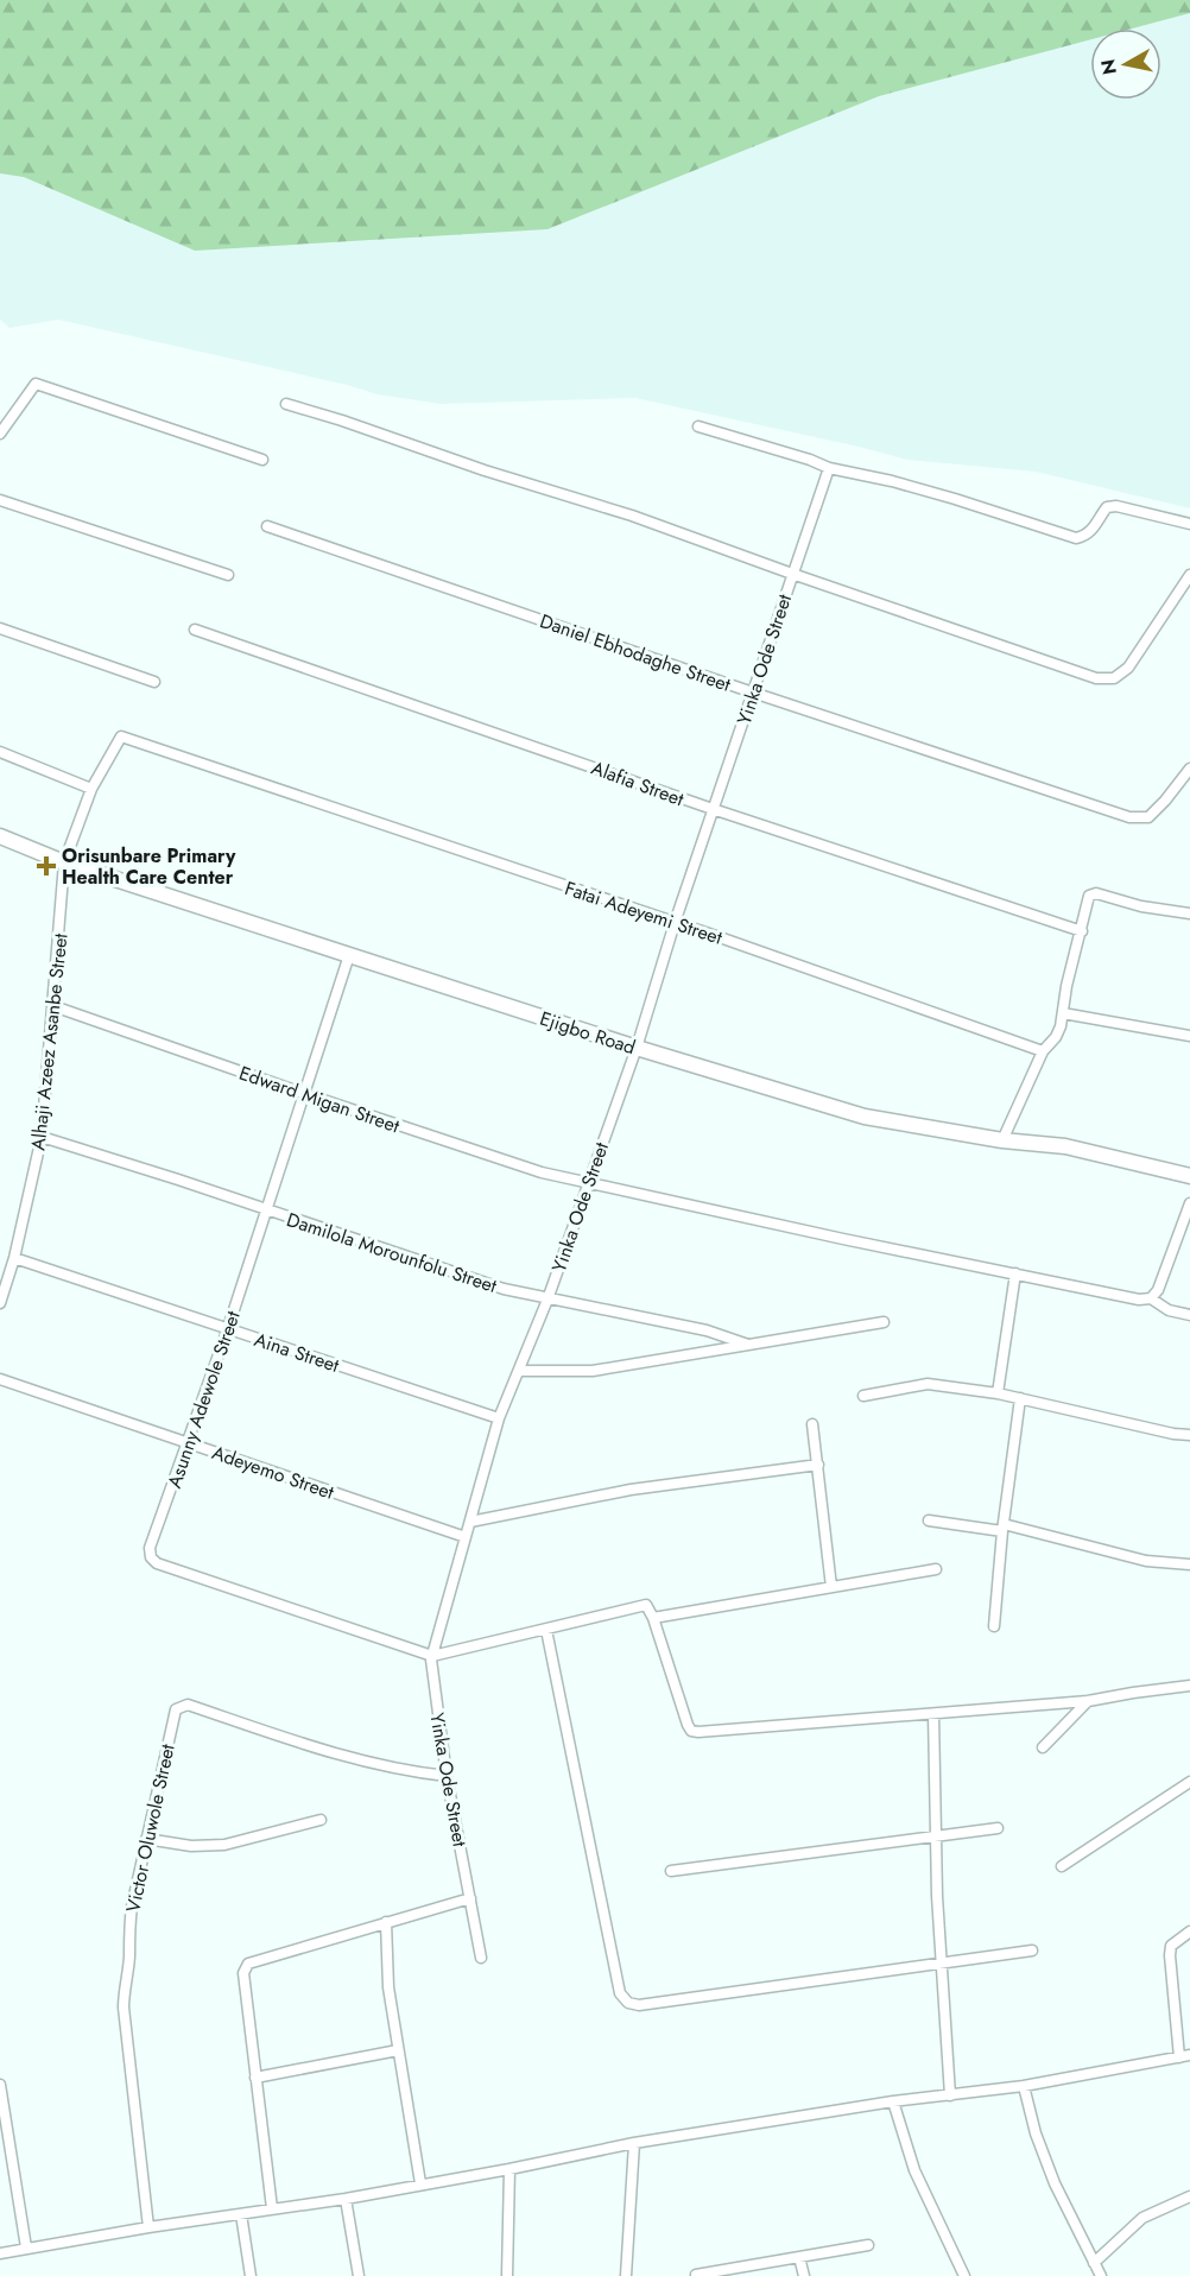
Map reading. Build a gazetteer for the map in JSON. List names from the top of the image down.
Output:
{
  "streets": {
    "street": [
      "Daniel Ebhodaghe Street",
      "Yinka Ode Street",
      "Alafia Street",
      "Fatai Adeyemi Street",
      "Ejigbo Road",
      "Alhaji Azeez Asanbe Street",
      "Edward Migan Street",
      "Damilola Morounfolu Street",
      "Aina Street",
      "Asunny Adewole Street",
      "Adeyemo Street",
      "Victor Oluwole Street"
    ]
  },
  "crossings": [
    ["Daniel Ebhodaghe Street", "Yinka Ode Street"],
    ["Yinka Ode Street", "Alafia Street"],
    ["Yinka Ode Street", "Fatai Adeyemi Street"],
    ["Yinka Ode Street", "Ejigbo Road"],
    ["Yinka Ode Street", "Edward Migan Street"],
    ["Yinka Ode Street", "Damilola Morounfolu Street"],
    ["Yinka Ode Street", "Aina Street"],
    ["Yinka Ode Street", "Asunny Adewole Street"],
    ["Yinka Ode Street", "Adeyemo Street"],
    ["Yinka Ode Street", "Victor Oluwole Street"],
    ["Fatai Adeyemi Street", "Ejigbo Road"],
    ["Fatai Adeyemi Street", "Alhaji Azeez Asanbe Street"],
    ["Ejigbo Road", "Alhaji Azeez Asanbe Street"],
    ["Ejigbo Road", "Asunny Adewole Street"],
    ["Alhaji Azeez Asanbe Street", "Edward Migan Street"],
    ["Alhaji Azeez Asanbe Street", "Damilola Morounfolu Street"],
    ["Alhaji Azeez Asanbe Street", "Aina Street"],
    ["Edward Migan Street", "Asunny Adewole Street"],
    ["Damilola Morounfolu Street", "Asunny Adewole Street"],
    ["Aina Street", "Asunny Adewole Street"],
    ["Asunny Adewole Street", "Adeyemo Street"]
  ],
  "places": {
    "health": ["Orisunbare Primary Health Care Center"]
  },
  "north": "left"
}
